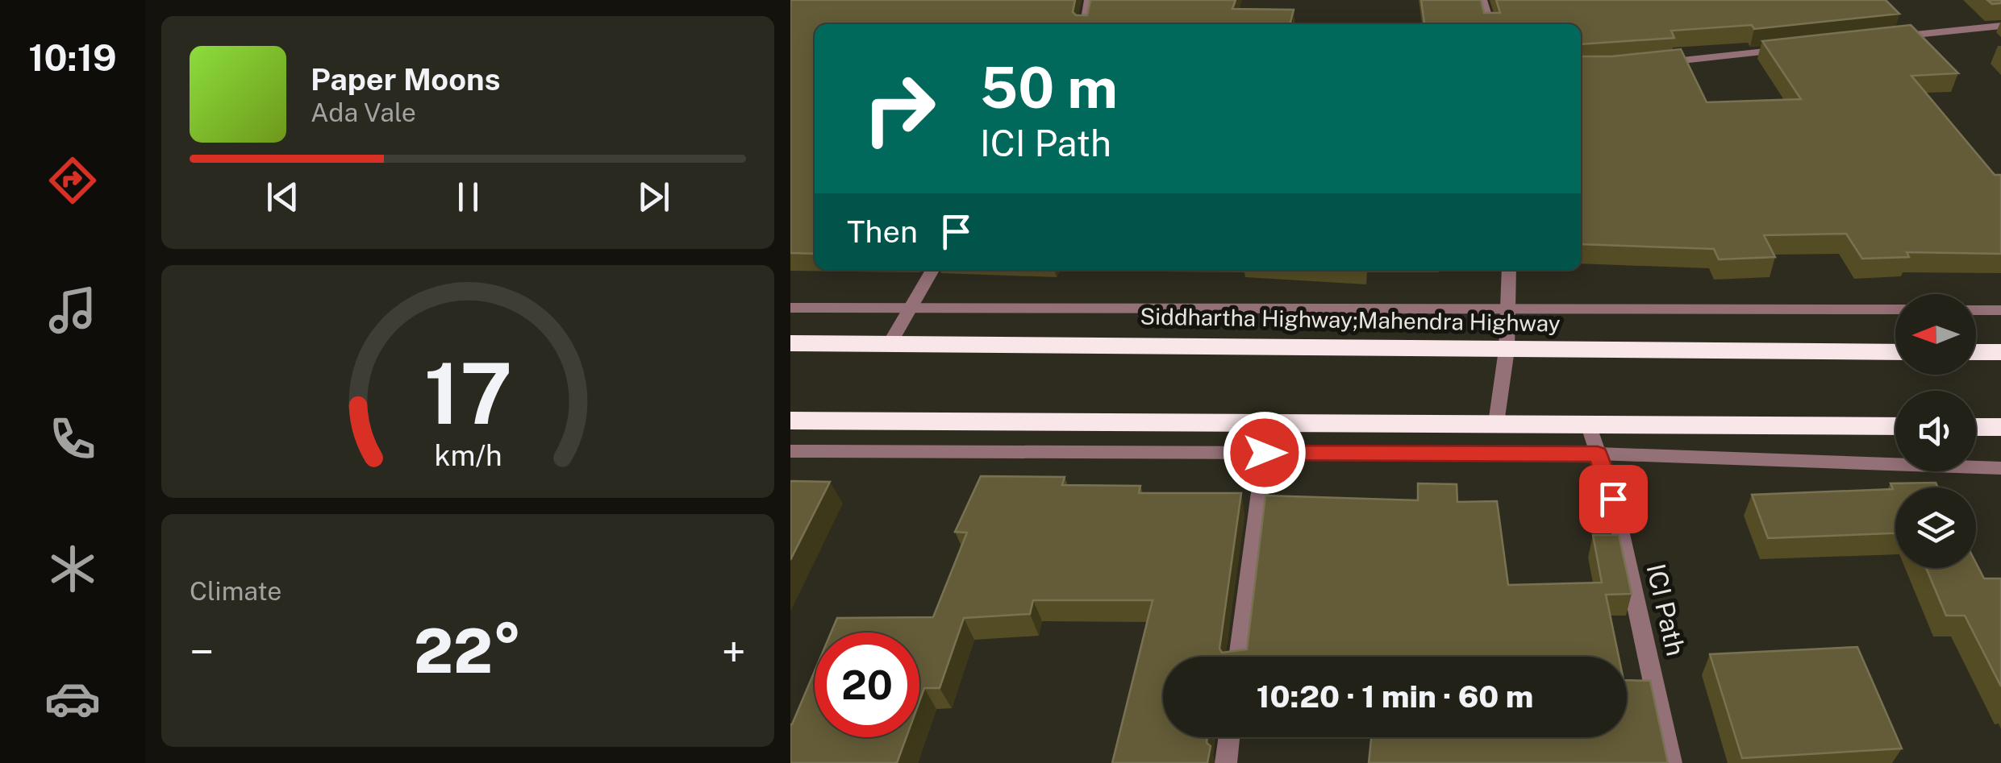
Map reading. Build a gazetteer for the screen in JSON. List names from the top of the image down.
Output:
{
  "streets": {
    "highway": ["Siddhartha Highway;Mahendra Highway"],
    "street": ["ICI Path"]
  },
  "north": "left",
  "page": {
    "tabs": "10:19",
    "turn": ["50 m", "ICI Path"],
    "song": ["Paper Moons", "Ada Vale"],
    "then": "Then",
    "tile": "Climate",
    "heat": ["−", "22°", "+"],
    "limit": "20",
    "trip": "10:20 · 1 min · 60 m",
    "gauge": ["17", "km/h"]
  }
}
